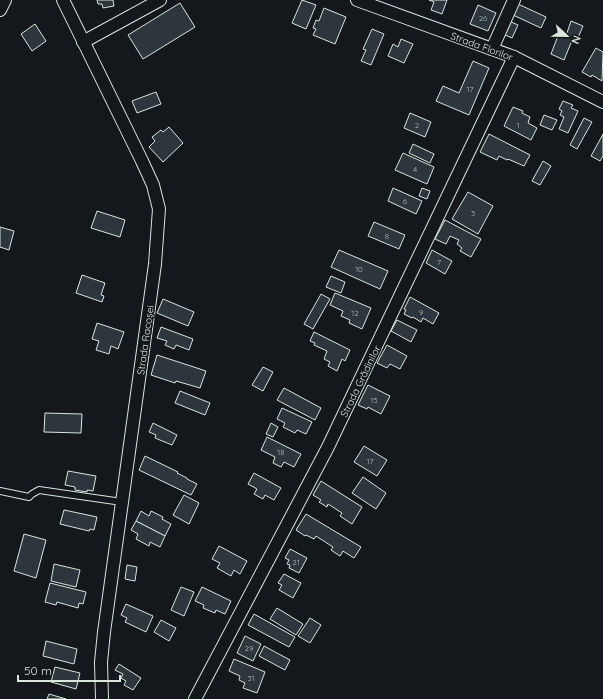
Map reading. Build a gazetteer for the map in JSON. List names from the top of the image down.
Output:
{
  "streets": {
    "street": ["Strada Florilor", "Strada Racoșei", "Strada Grădinilor"]
  },
  "crossings": [
    ["Strada Florilor", "Strada Grădinilor"]
  ],
  "house_numbers": [
    "26",
    "17",
    "2",
    "1",
    "4",
    "6",
    "3",
    "8",
    "7",
    "10",
    "9",
    "12",
    "15",
    "18",
    "17",
    "21",
    "29",
    "31"
  ],
  "scale_bar": "50 m",
  "north": "right"
}
